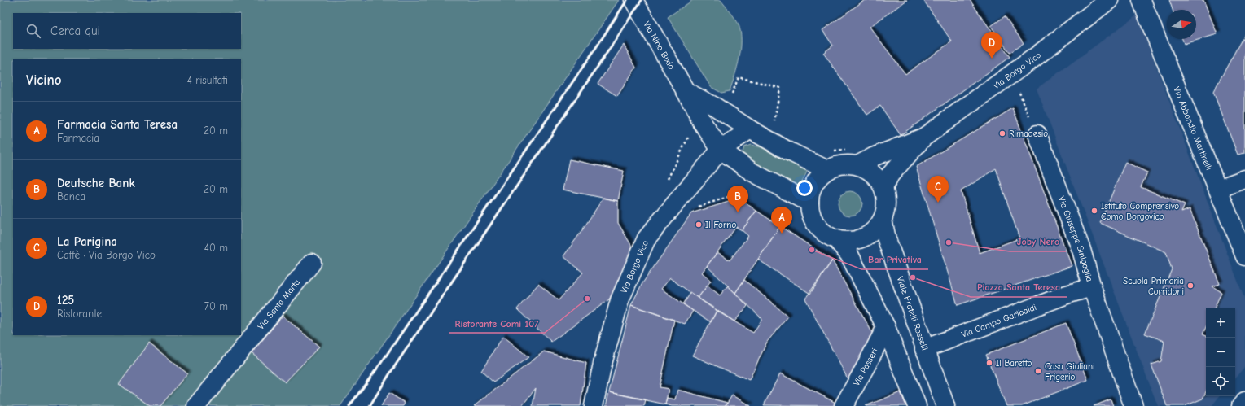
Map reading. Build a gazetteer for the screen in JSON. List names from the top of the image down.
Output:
{
  "streets": {
    "main road": [
      "Via Nino Bixio",
      "Via Borgo Vico",
      "Via Abbondio Martinelli",
      "Via Giuseppe Sinigaglia",
      "Via Santa Marta",
      "Viale Fratelli Rosselli",
      "Via Campo Garibaldi",
      "Via Passeri"
    ]
  },
  "crossings": [
    ["Via Nino Bixio", "Via Borgo Vico"],
    ["Via Borgo Vico", "Viale Fratelli Rosselli"],
    ["Via Giuseppe Sinigaglia", "Via Campo Garibaldi"],
    ["Viale Fratelli Rosselli", "Via Campo Garibaldi"]
  ],
  "places": [
    "Rimadesio",
    "Istituto Comprensivo Como Borgovico",
    "Il Forno",
    "Joby Nero",
    "Bar Privativa",
    "Piazza Santa Teresa",
    "Scuola Primaria Corridoni",
    "Ristorante Comi 107",
    "Il Baretto",
    "Casa Giuliani Frigerio"
  ],
  "north": "right",
  "page": {
    "search": "Cerca qui",
    "pins": [
      "D",
      "C",
      "B",
      "A"
    ],
    "heading": ["Vicino", "4 risultati"],
    "list": [
      {
        "mark": "A",
        "name": "Farmacia Santa Teresa",
        "note": "Farmacia",
        "value": "20 m"
      },
      {
        "mark": "B",
        "name": "Deutsche Bank",
        "note": "Banca",
        "value": "20 m"
      },
      {
        "mark": "C",
        "name": "La Parigina",
        "note": "Caffè · Via Borgo Vico",
        "value": "40 m"
      },
      {
        "mark": "D",
        "name": "125",
        "note": "Ristorante",
        "value": "70 m"
      }
    ],
    "map_buttons": ["+", "−"]
  }
}
